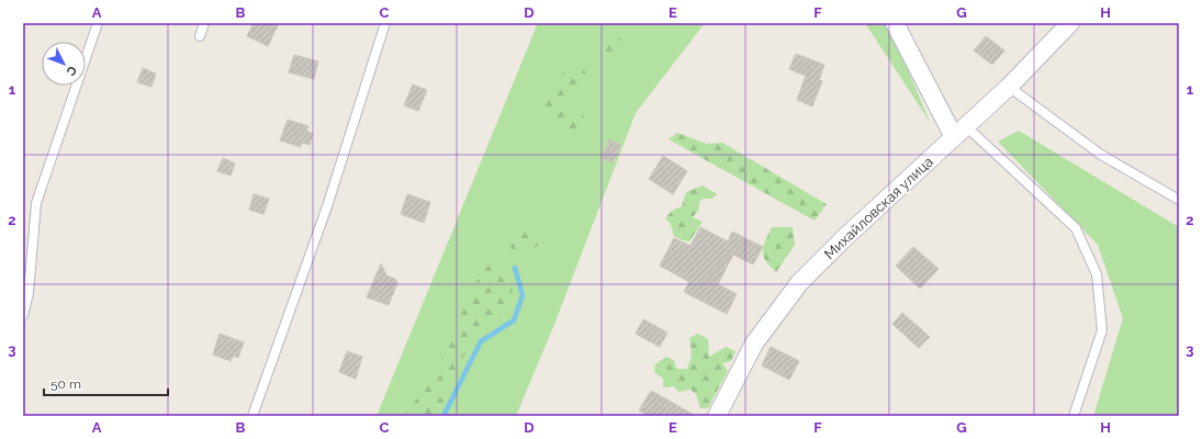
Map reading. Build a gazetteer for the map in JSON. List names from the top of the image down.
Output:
{
  "streets": {
    "street": ["Михайловская улица"]
  },
  "scale_bar": "50 m",
  "north": "bottom right",
  "grid": {
    "columns": [
      "A",
      "B",
      "C",
      "D",
      "E",
      "F",
      "G",
      "H"
    ],
    "rows": ["1", "2", "3"]
  }
}
